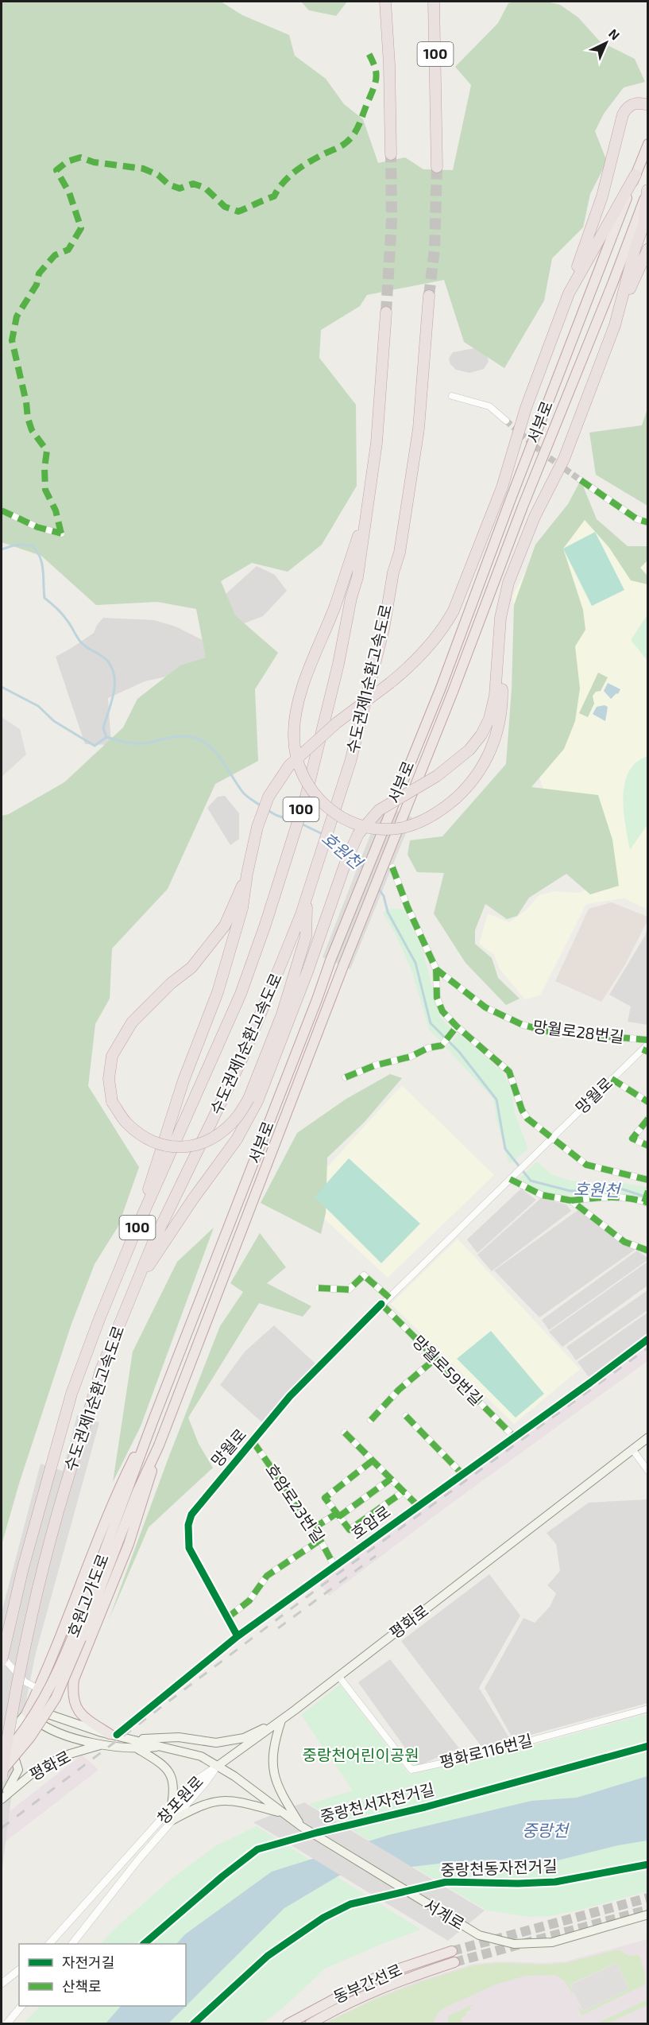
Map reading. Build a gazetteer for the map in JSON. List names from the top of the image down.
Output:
{
  "streets": {
    "highway": [
      "100",
      "서부로",
      "수도권제1순환고속도로",
      "호원고가도로",
      "동부간선로"
    ],
    "main road": ["평화로", "서계로"],
    "street": [
      "망월로28번길",
      "망월로",
      "망월로59번길",
      "호암로23번길",
      "호암로",
      "평화로116번길",
      "창포원로"
    ],
    "cycle path": ["중랑천서자전거길", "중랑천동자전거길"]
  },
  "crossings": [
    ["서부로", "호원고가도로"],
    ["망월로", "망월로59번길"],
    ["망월로", "호암로23번길"],
    ["망월로", "호암로"],
    ["망월로59번길", "호암로"],
    ["호암로23번길", "호암로"],
    ["호암로", "평화로"],
    ["평화로", "평화로116번길"],
    ["평화로", "창포원로"],
    ["평화로", "서계로"],
    ["창포원로", "서계로"]
  ],
  "water": ["호원천", "중랑천"],
  "parks": ["중랑천어린이공원"],
  "legend": ["자전거길", "산책로"],
  "north": "top right"
}
